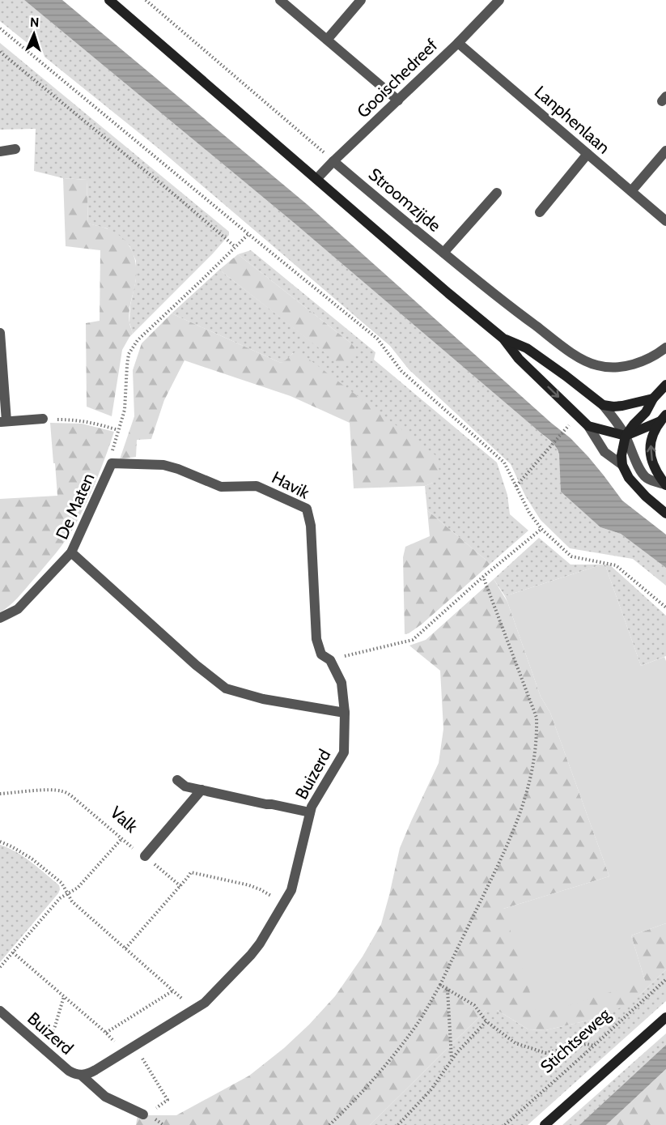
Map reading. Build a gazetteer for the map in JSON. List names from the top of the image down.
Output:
{
  "streets": {
    "street": [
      "Gooischedreef",
      "Lanphenlaan",
      "Stroomzijde",
      "Havik",
      "De Maten",
      "Buizerd",
      "Valk"
    ],
    "path": ["Stichtseweg"]
  },
  "crossings": [
    ["Gooischedreef", "Lanphenlaan"],
    ["Gooischedreef", "Stroomzijde"],
    ["Havik", "De Maten"],
    ["Havik", "Buizerd"]
  ],
  "north": "top"
}
